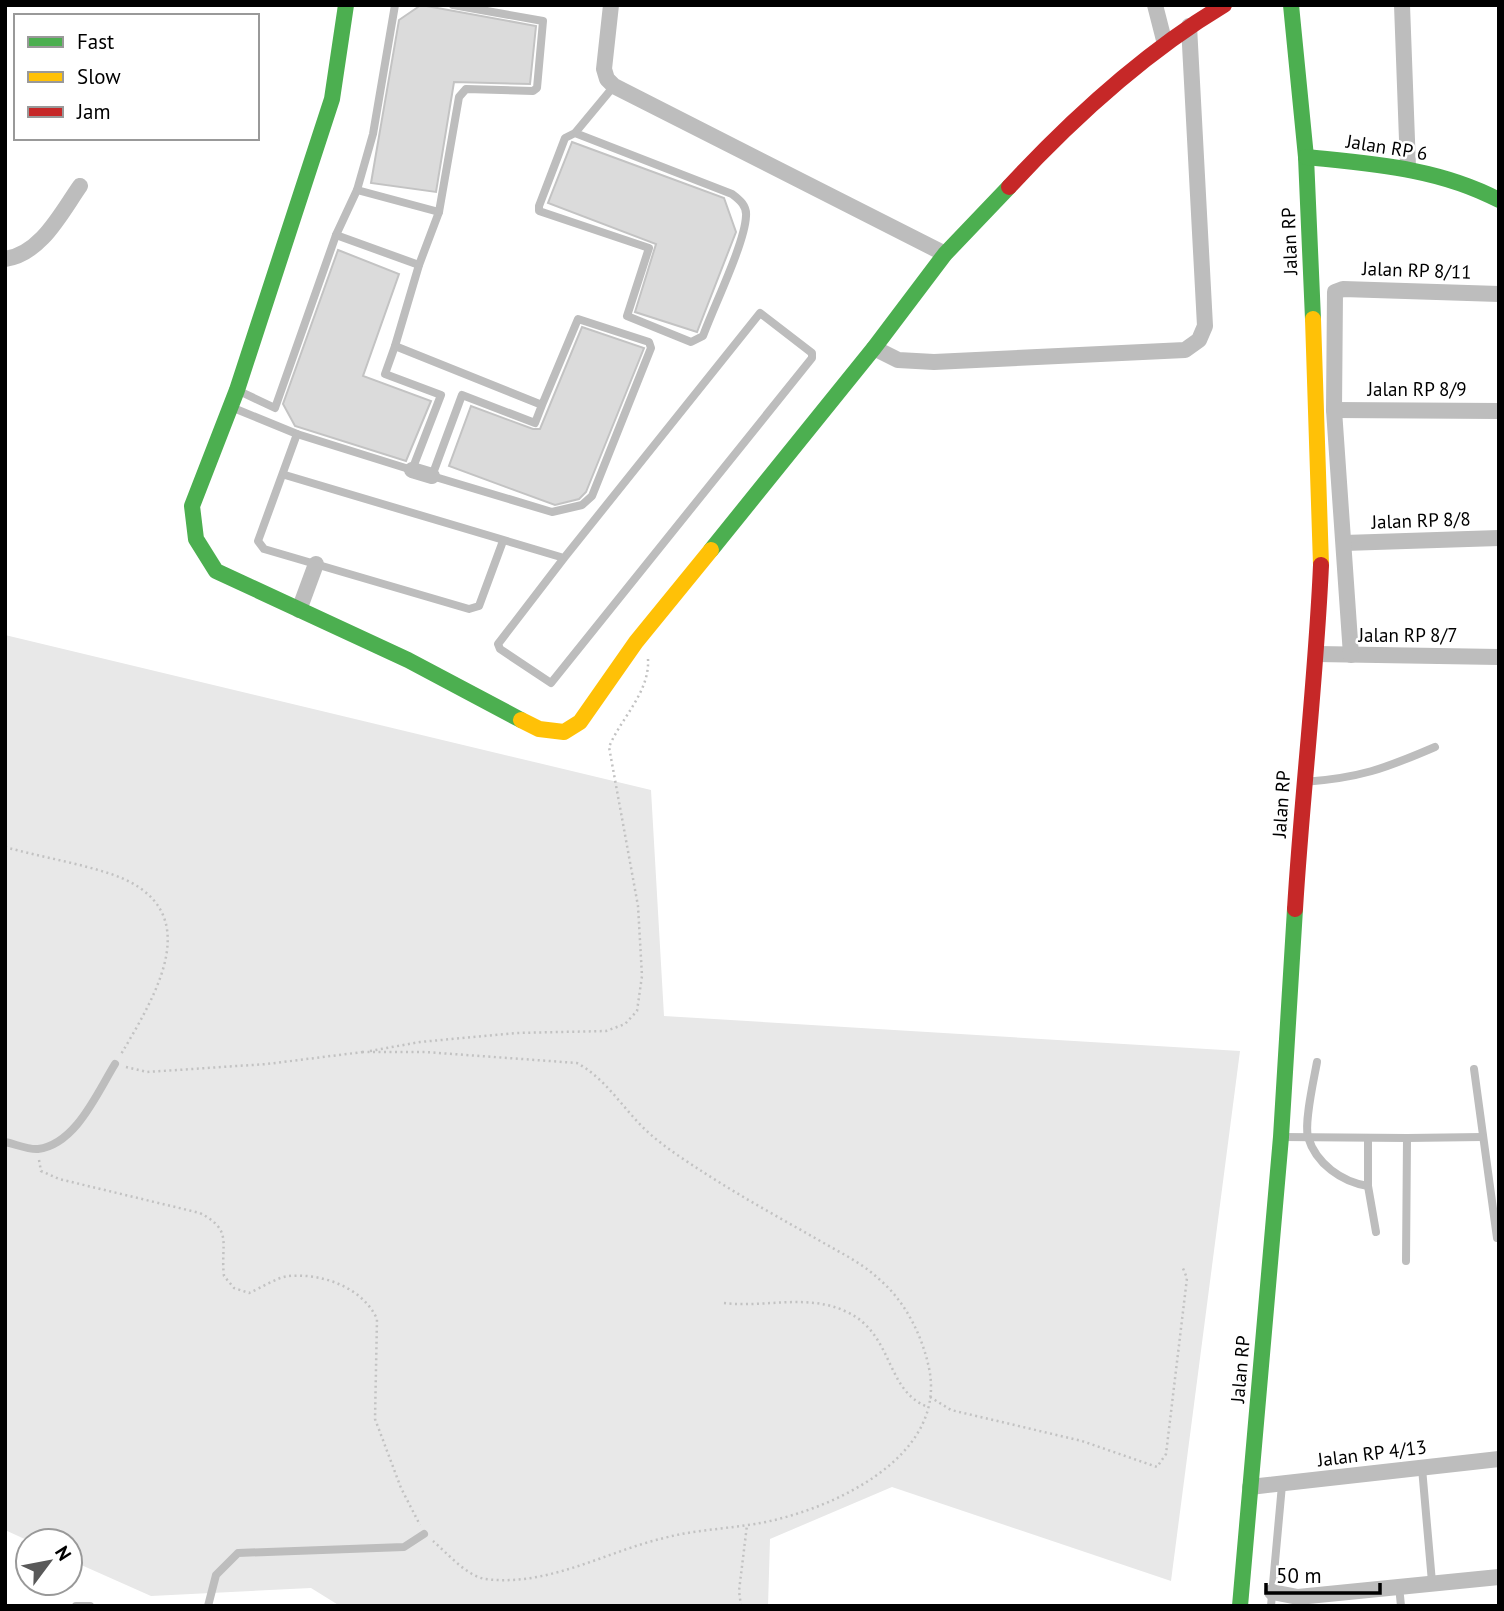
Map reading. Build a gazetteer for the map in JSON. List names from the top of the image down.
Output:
{
  "streets": {
    "street": [
      "Jalan RP 6",
      "Jalan RP",
      "Jalan RP 8/11",
      "Jalan RP 8/9",
      "Jalan RP 8/8",
      "Jalan RP 8/7",
      "Jalan RP 4/13"
    ]
  },
  "crossings": [
    ["Jalan RP 6", "Jalan RP"],
    ["Jalan RP", "Jalan RP 8/7"],
    ["Jalan RP", "Jalan RP 4/13"],
    ["Jalan RP 8/11", "Jalan RP 8/9"]
  ],
  "legend": ["Fast", "Slow", "Jam"],
  "scale_bar": "50 m",
  "north": "top right"
}
